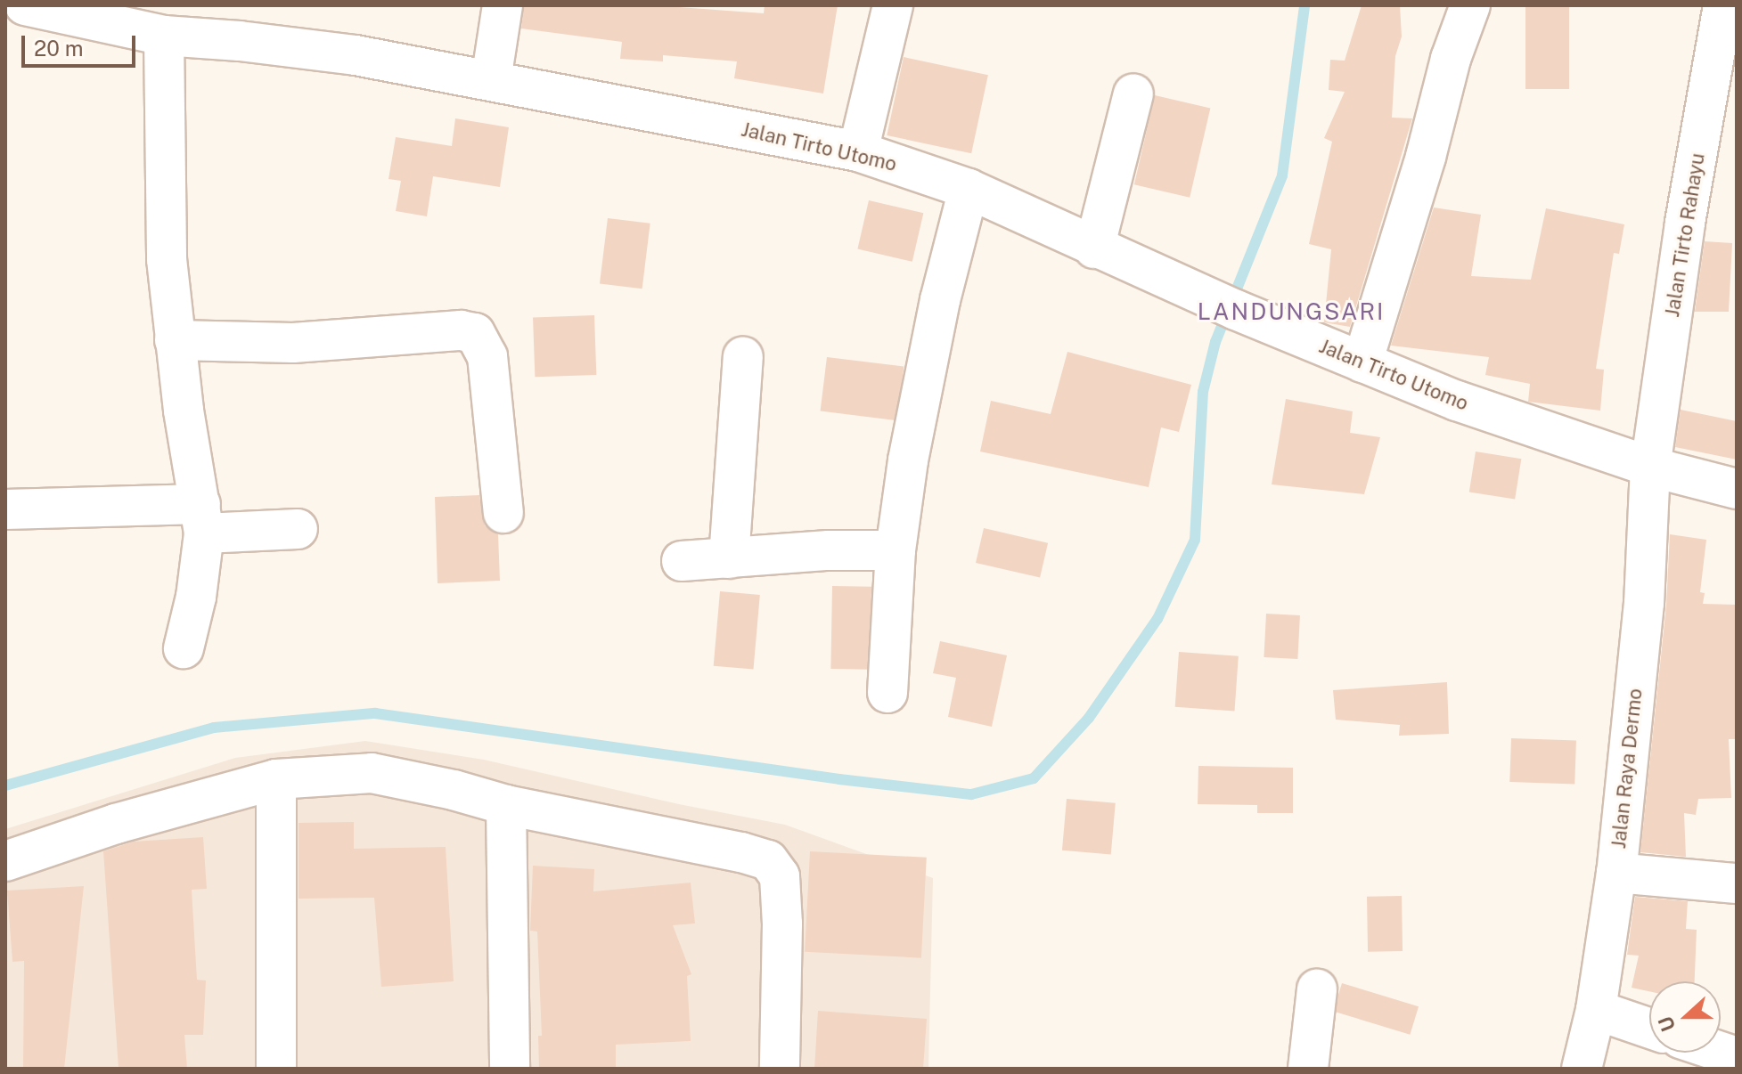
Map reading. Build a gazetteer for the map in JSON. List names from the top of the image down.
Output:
{
  "streets": {
    "street": ["Jalan Tirto Utomo", "Jalan Tirto Rahayu", "Jalan Raya Dermo"]
  },
  "crossings": [
    ["Jalan Tirto Utomo", "Jalan Tirto Rahayu"],
    ["Jalan Tirto Utomo", "Jalan Raya Dermo"],
    ["Jalan Tirto Rahayu", "Jalan Raya Dermo"]
  ],
  "districts": ["LANDUNGSARI"],
  "scale_bar": "20 m",
  "north": "left"
}
